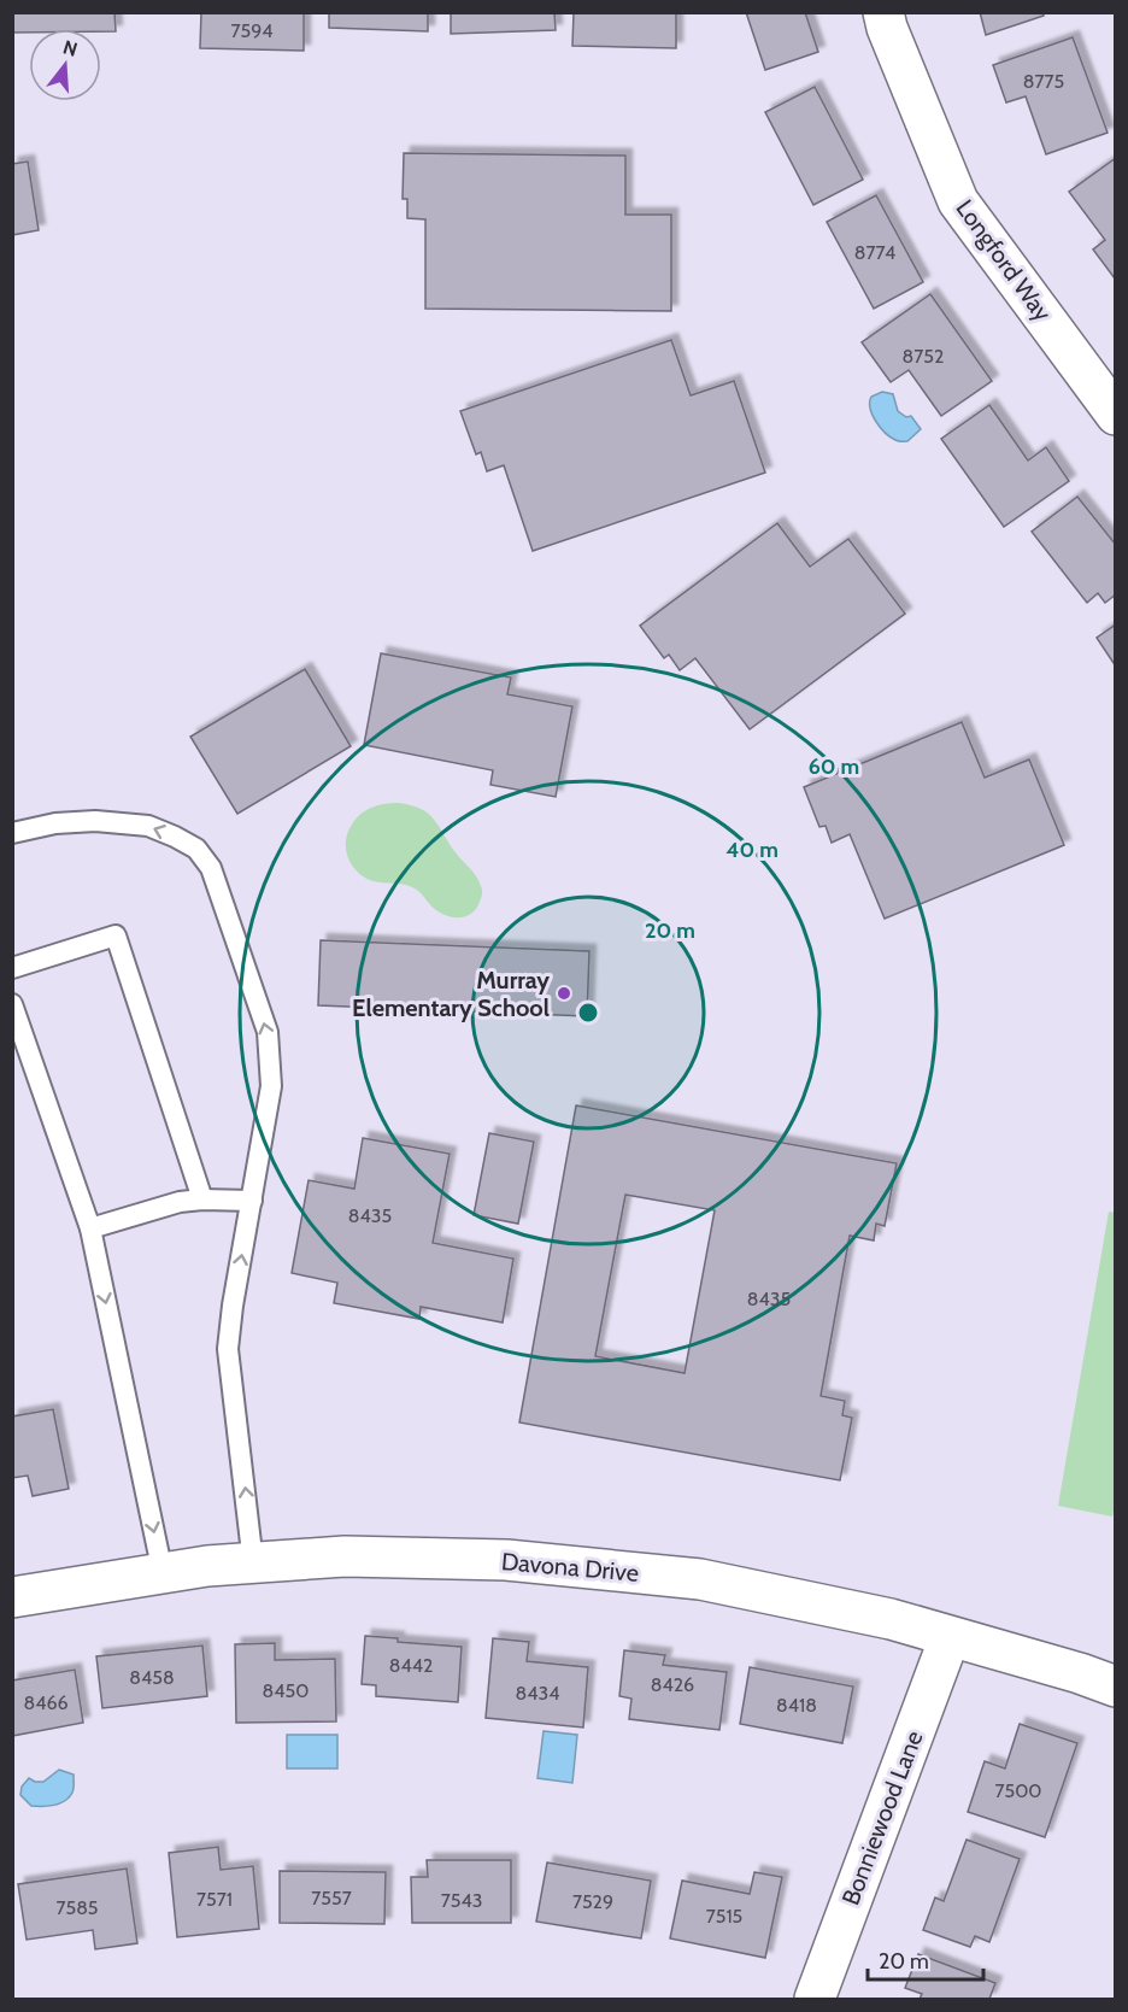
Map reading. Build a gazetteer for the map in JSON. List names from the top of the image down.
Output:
{
  "streets": {
    "street": ["Longford Way", "Davona Drive", "Bonniewood Lane"]
  },
  "crossings": [
    ["Davona Drive", "Bonniewood Lane"]
  ],
  "places": ["Murray Elementary School"],
  "house_numbers": [
    "7594",
    "8775",
    "8774",
    "8752",
    "8435",
    "8435",
    "8442",
    "8458",
    "8426",
    "8450",
    "8434",
    "8466",
    "8418",
    "7500",
    "7557",
    "7571",
    "7543",
    "7529",
    "7585",
    "7515"
  ],
  "scale_bar": "20 m",
  "north": "top",
  "rings": ["60 m", "40 m", "20 m"]
}
